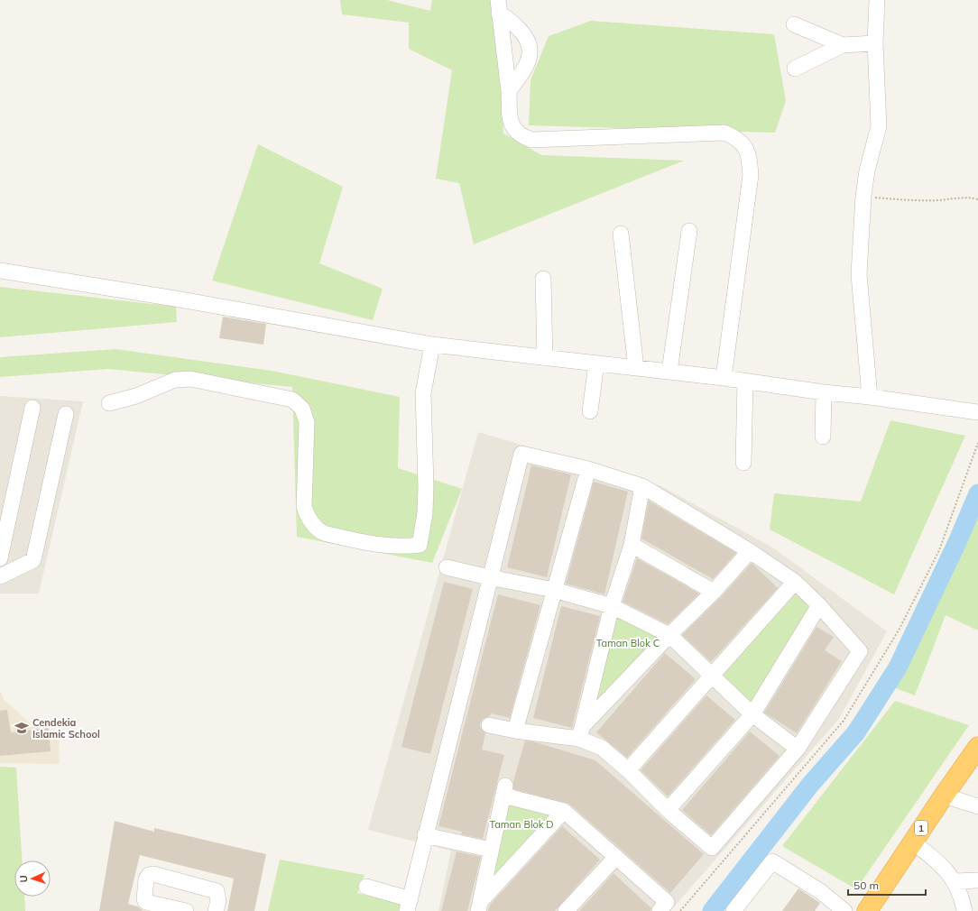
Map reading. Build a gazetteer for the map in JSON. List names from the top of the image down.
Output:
{
  "streets": {
    "highway": ["1"]
  },
  "parks": ["Taman Blok C", "Taman Blok D"],
  "places": {
    "school or university": ["Cendekia Islamic School"]
  },
  "scale_bar": "50 m",
  "north": "left"
}
